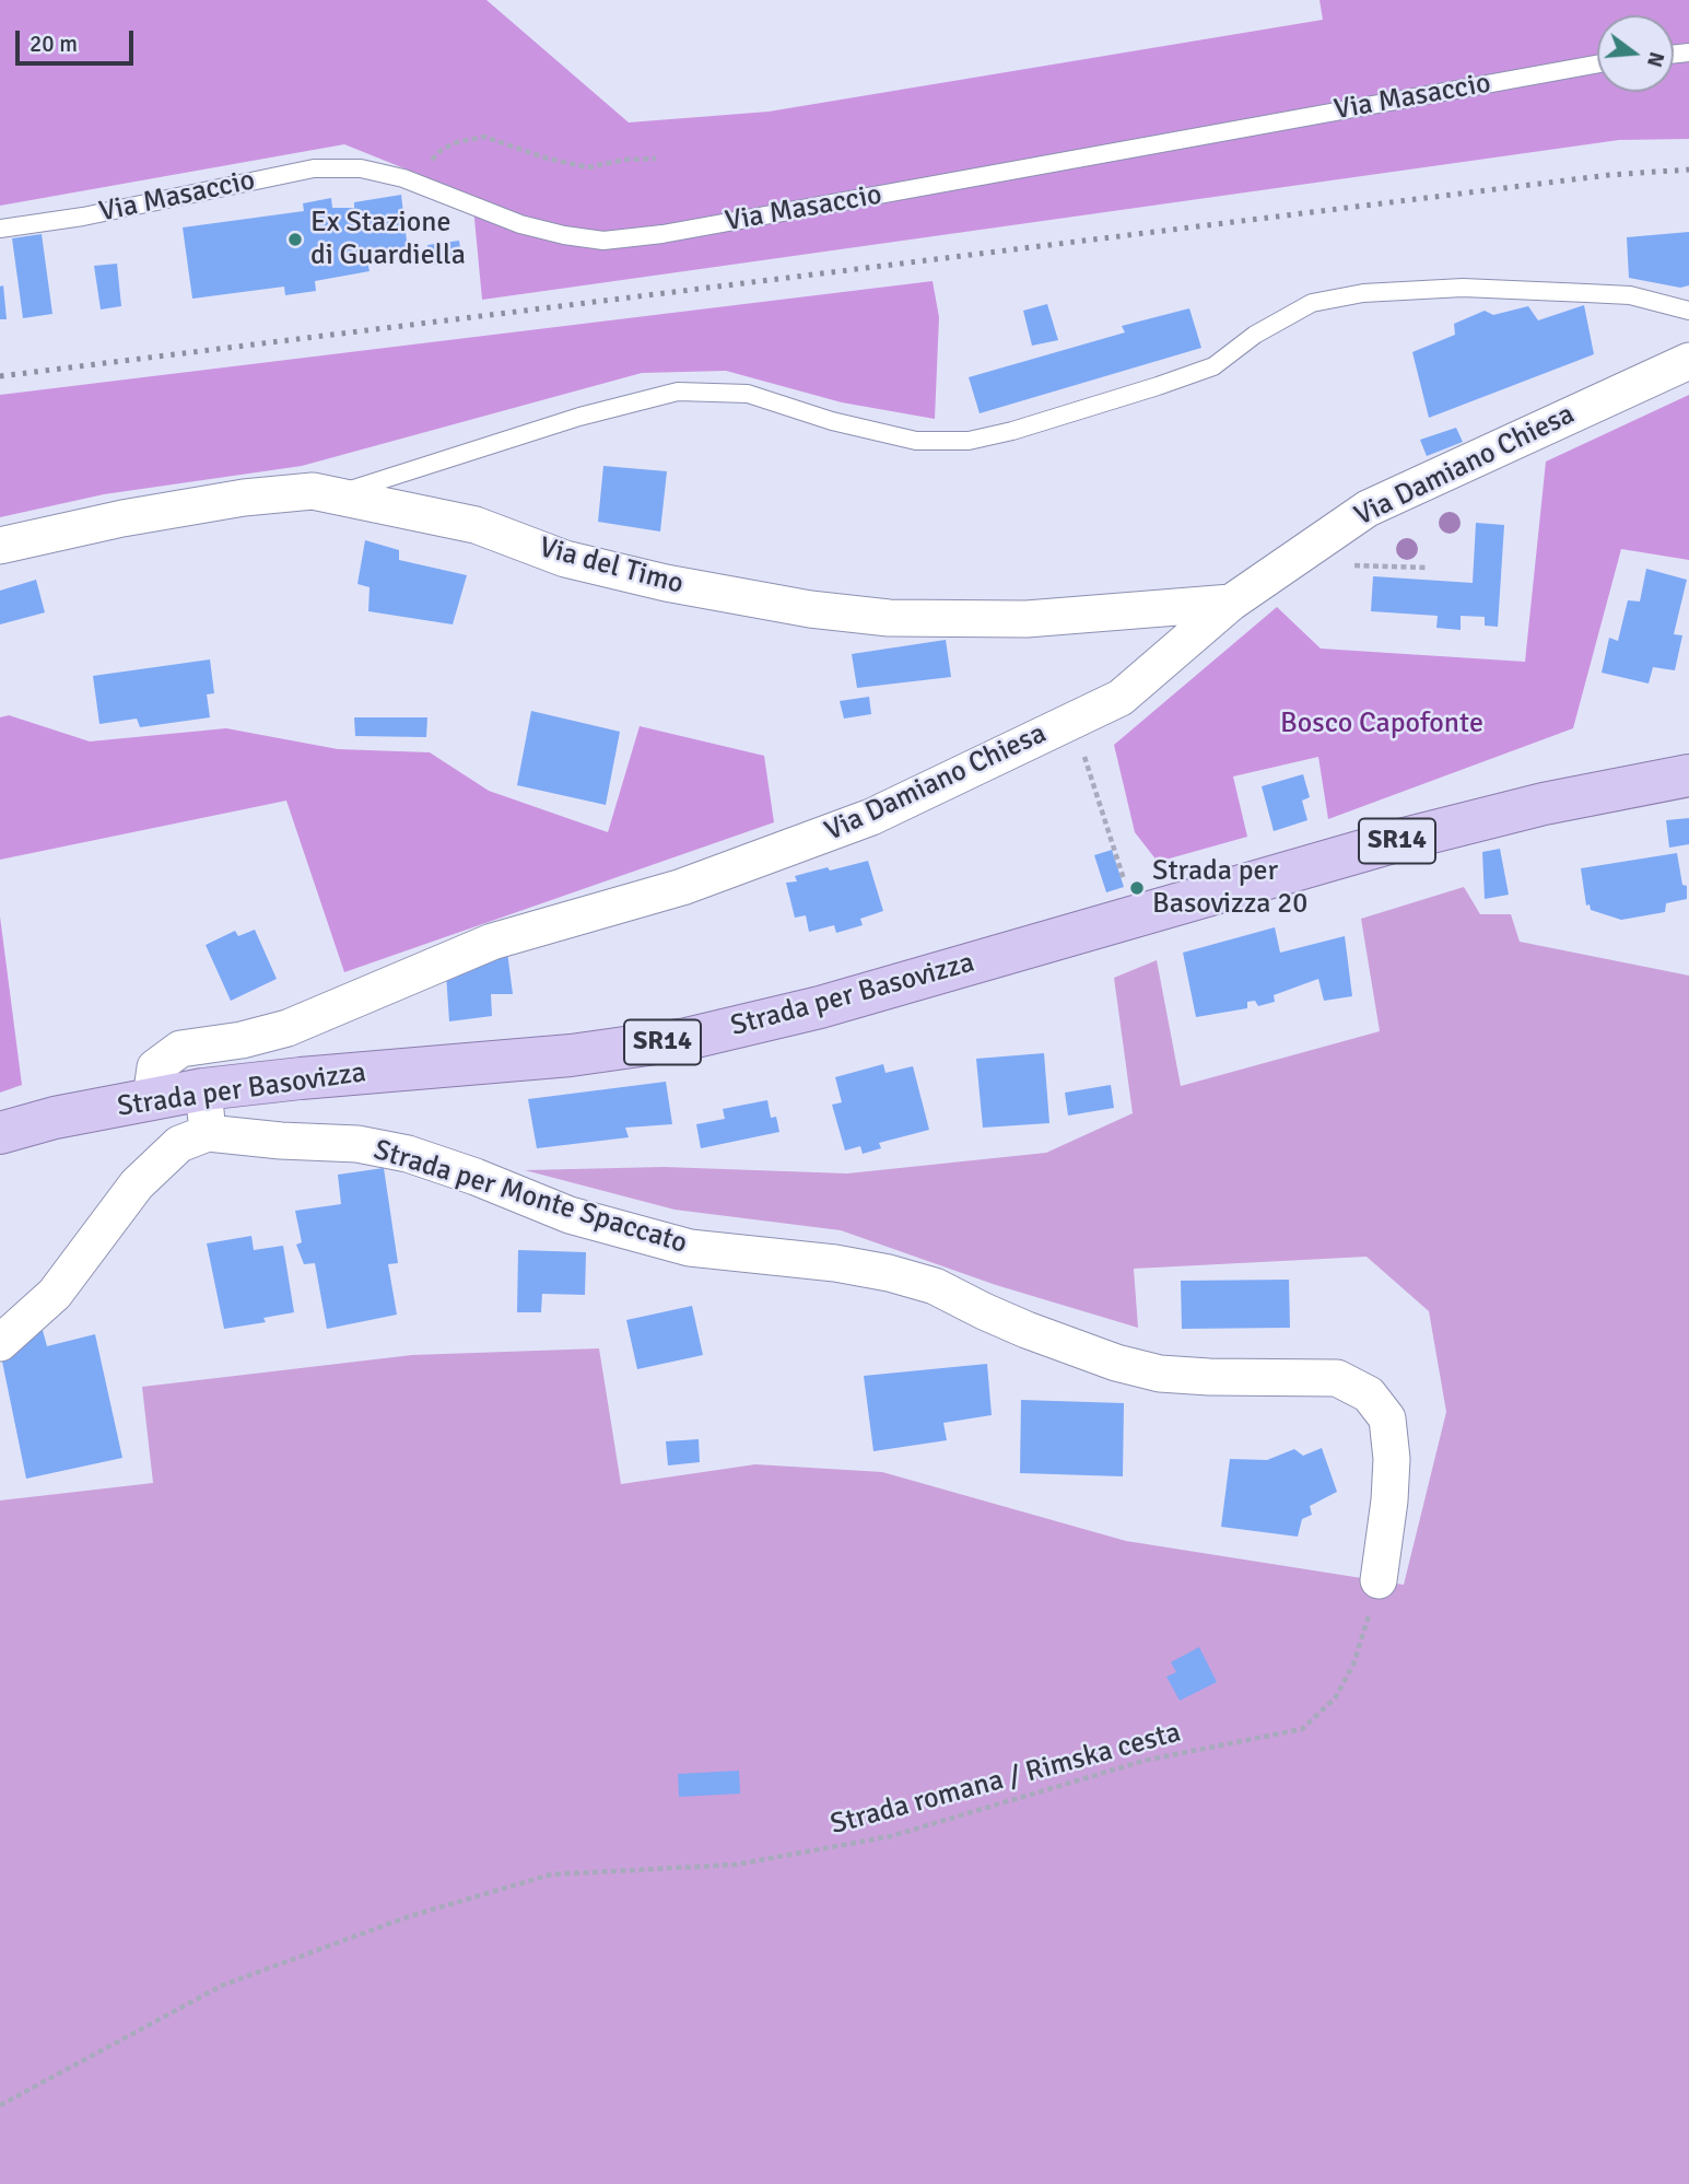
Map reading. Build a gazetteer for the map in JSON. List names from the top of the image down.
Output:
{
  "streets": {
    "main road": ["SR14", "Strada per Basovizza"],
    "street": ["Via Damiano Chiesa", "Via del Timo", "Strada per Monte Spaccato"],
    "lane": ["Via Masaccio"],
    "path": ["Strada romana / Rimska cesta"]
  },
  "crossings": [
    ["Via Damiano Chiesa", "Via del Timo"],
    ["Via Damiano Chiesa", "Strada per Basovizza"],
    ["Strada per Monte Spaccato", "Strada romana / Rimska cesta"]
  ],
  "parks": ["Bosco Capofonte"],
  "places": ["Ex Stazione di Guardiella", "Strada per Basovizza 20"],
  "scale_bar": "20 m",
  "north": "right"
}
